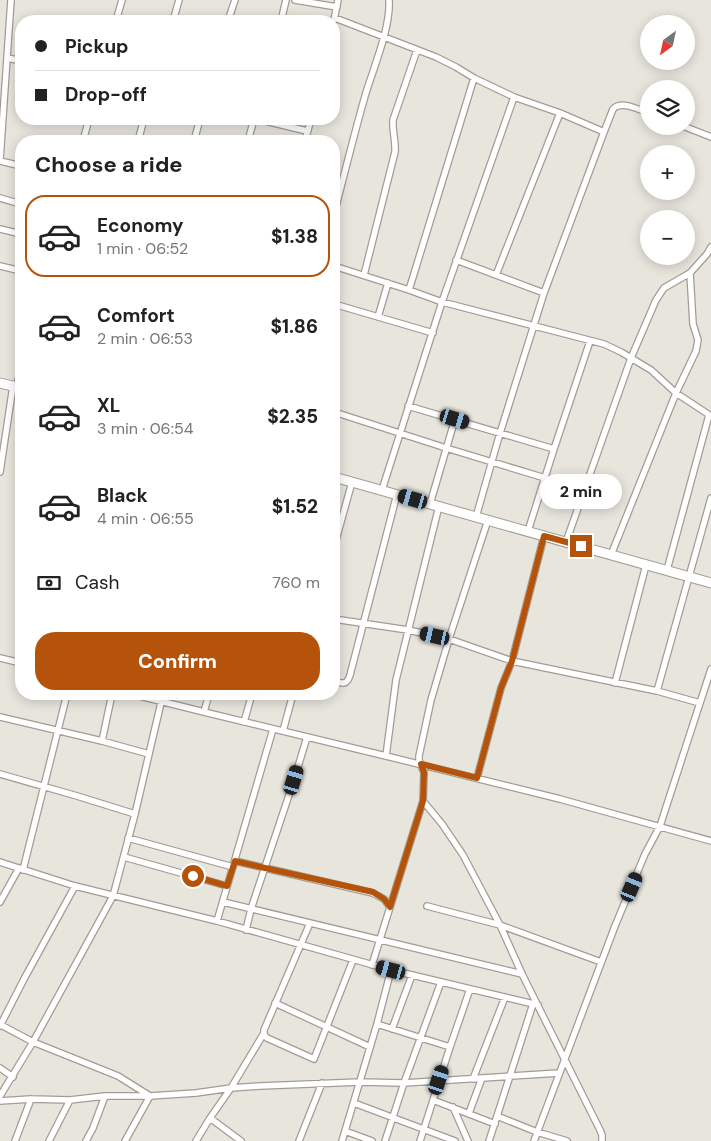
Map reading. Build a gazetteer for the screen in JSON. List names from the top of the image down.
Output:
{
  "north": "bottom left",
  "page": {
    "map_buttons": ["+", "−"],
    "banner": ["Pickup", "Drop-off"],
    "heading": "Choose a ride",
    "list": [
      {
        "name": "Economy",
        "note": "1 min · 06:52",
        "value": "$1.38"
      },
      {
        "name": "Comfort",
        "note": "2 min · 06:53",
        "value": "$1.86"
      },
      {
        "name": "XL",
        "note": "3 min · 06:54",
        "value": "$2.35"
      },
      {
        "name": "Black",
        "note": "4 min · 06:55",
        "value": "$1.52"
      }
    ],
    "bubble": "2 min",
    "pay": ["Cash", "760 m"],
    "buttons": "Confirm"
  }
}
